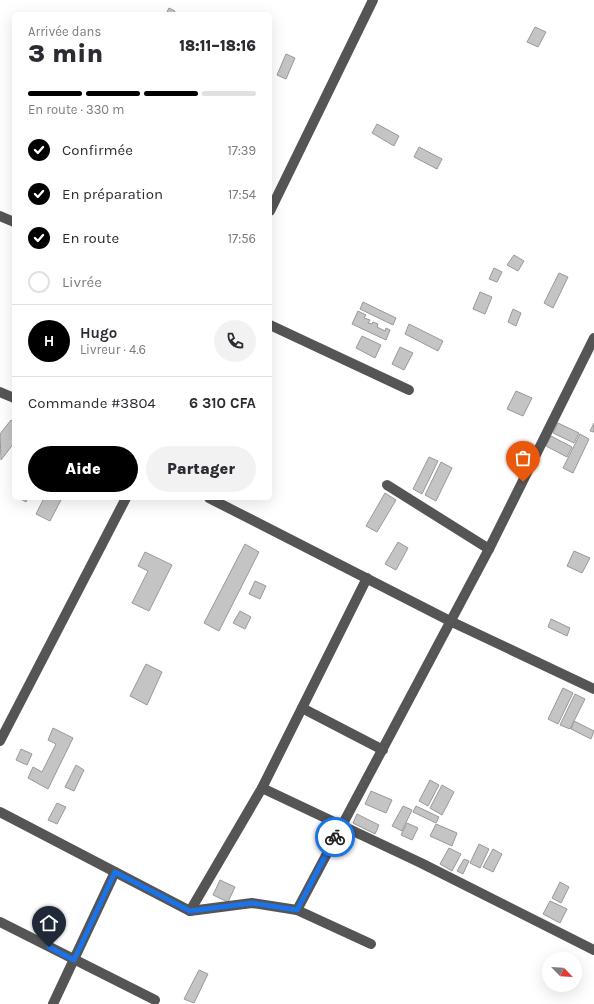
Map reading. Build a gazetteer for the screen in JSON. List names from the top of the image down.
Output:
{
  "north": "bottom right",
  "page": {
    "heading": ["3 min", "Arrivée dans", "18:11–18:16"],
    "panel": [
      "Hugo",
      "Livreur · 4.6",
      "Commande #3804",
      "6 310 CFA"
    ],
    "bar": "En route · 330 m",
    "list": [
      ["Confirmée", "17:39"],
      ["En préparation", "17:54"],
      ["En route", "17:56"],
      "Livrée"
    ],
    "round": "H",
    "buttons": ["Aide", "Partager"]
  }
}
